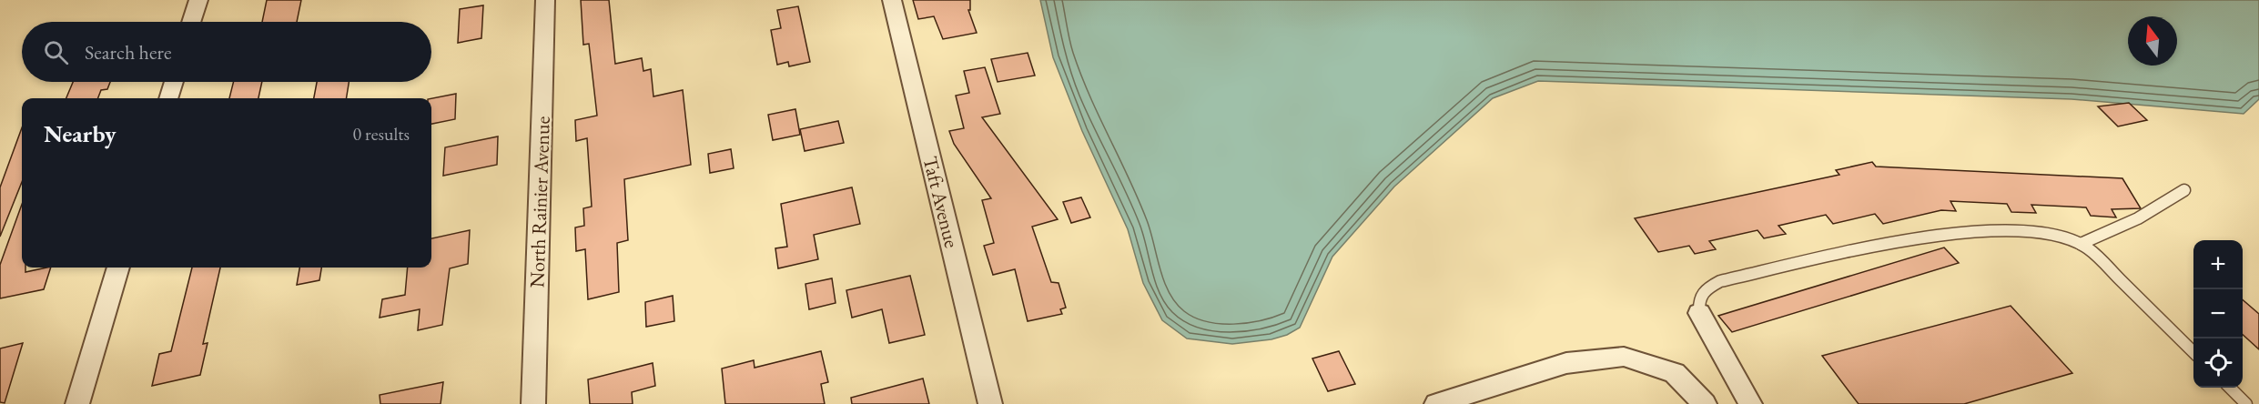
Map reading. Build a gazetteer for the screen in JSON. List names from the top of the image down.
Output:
{
  "streets": {
    "street": ["North Rainier Avenue", "Taft Avenue"]
  },
  "north": "top",
  "page": {
    "search": "Search here",
    "heading": ["Nearby", "0 results"],
    "map_buttons": ["+", "−"]
  }
}
